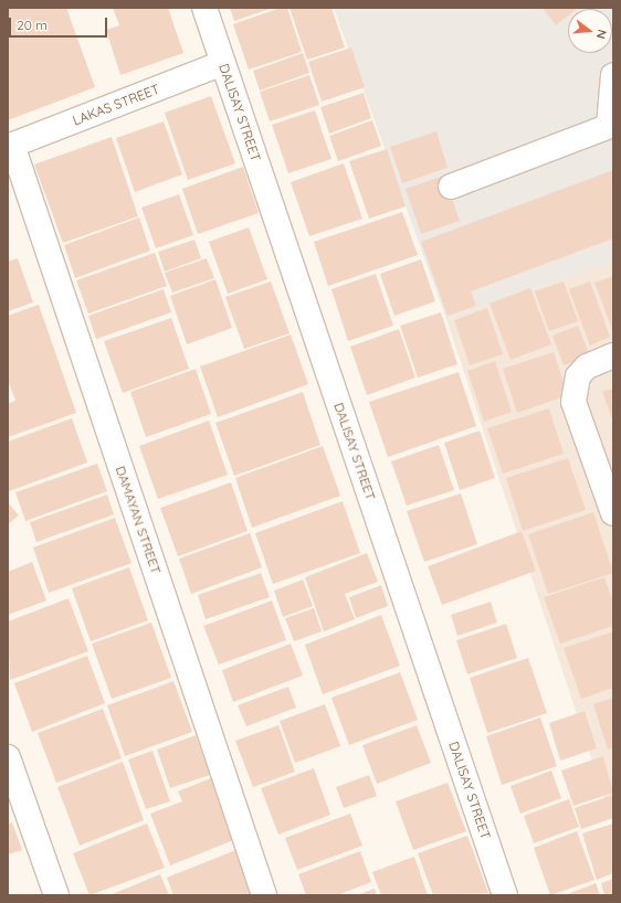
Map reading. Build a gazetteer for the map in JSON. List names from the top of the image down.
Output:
{
  "streets": {
    "street": ["LAKAS STREET", "DALISAY STREET", "DAMAYAN STREET"]
  },
  "crossings": [
    ["LAKAS STREET", "DALISAY STREET"],
    ["LAKAS STREET", "DAMAYAN STREET"]
  ],
  "scale_bar": "20 m",
  "north": "right"
}
